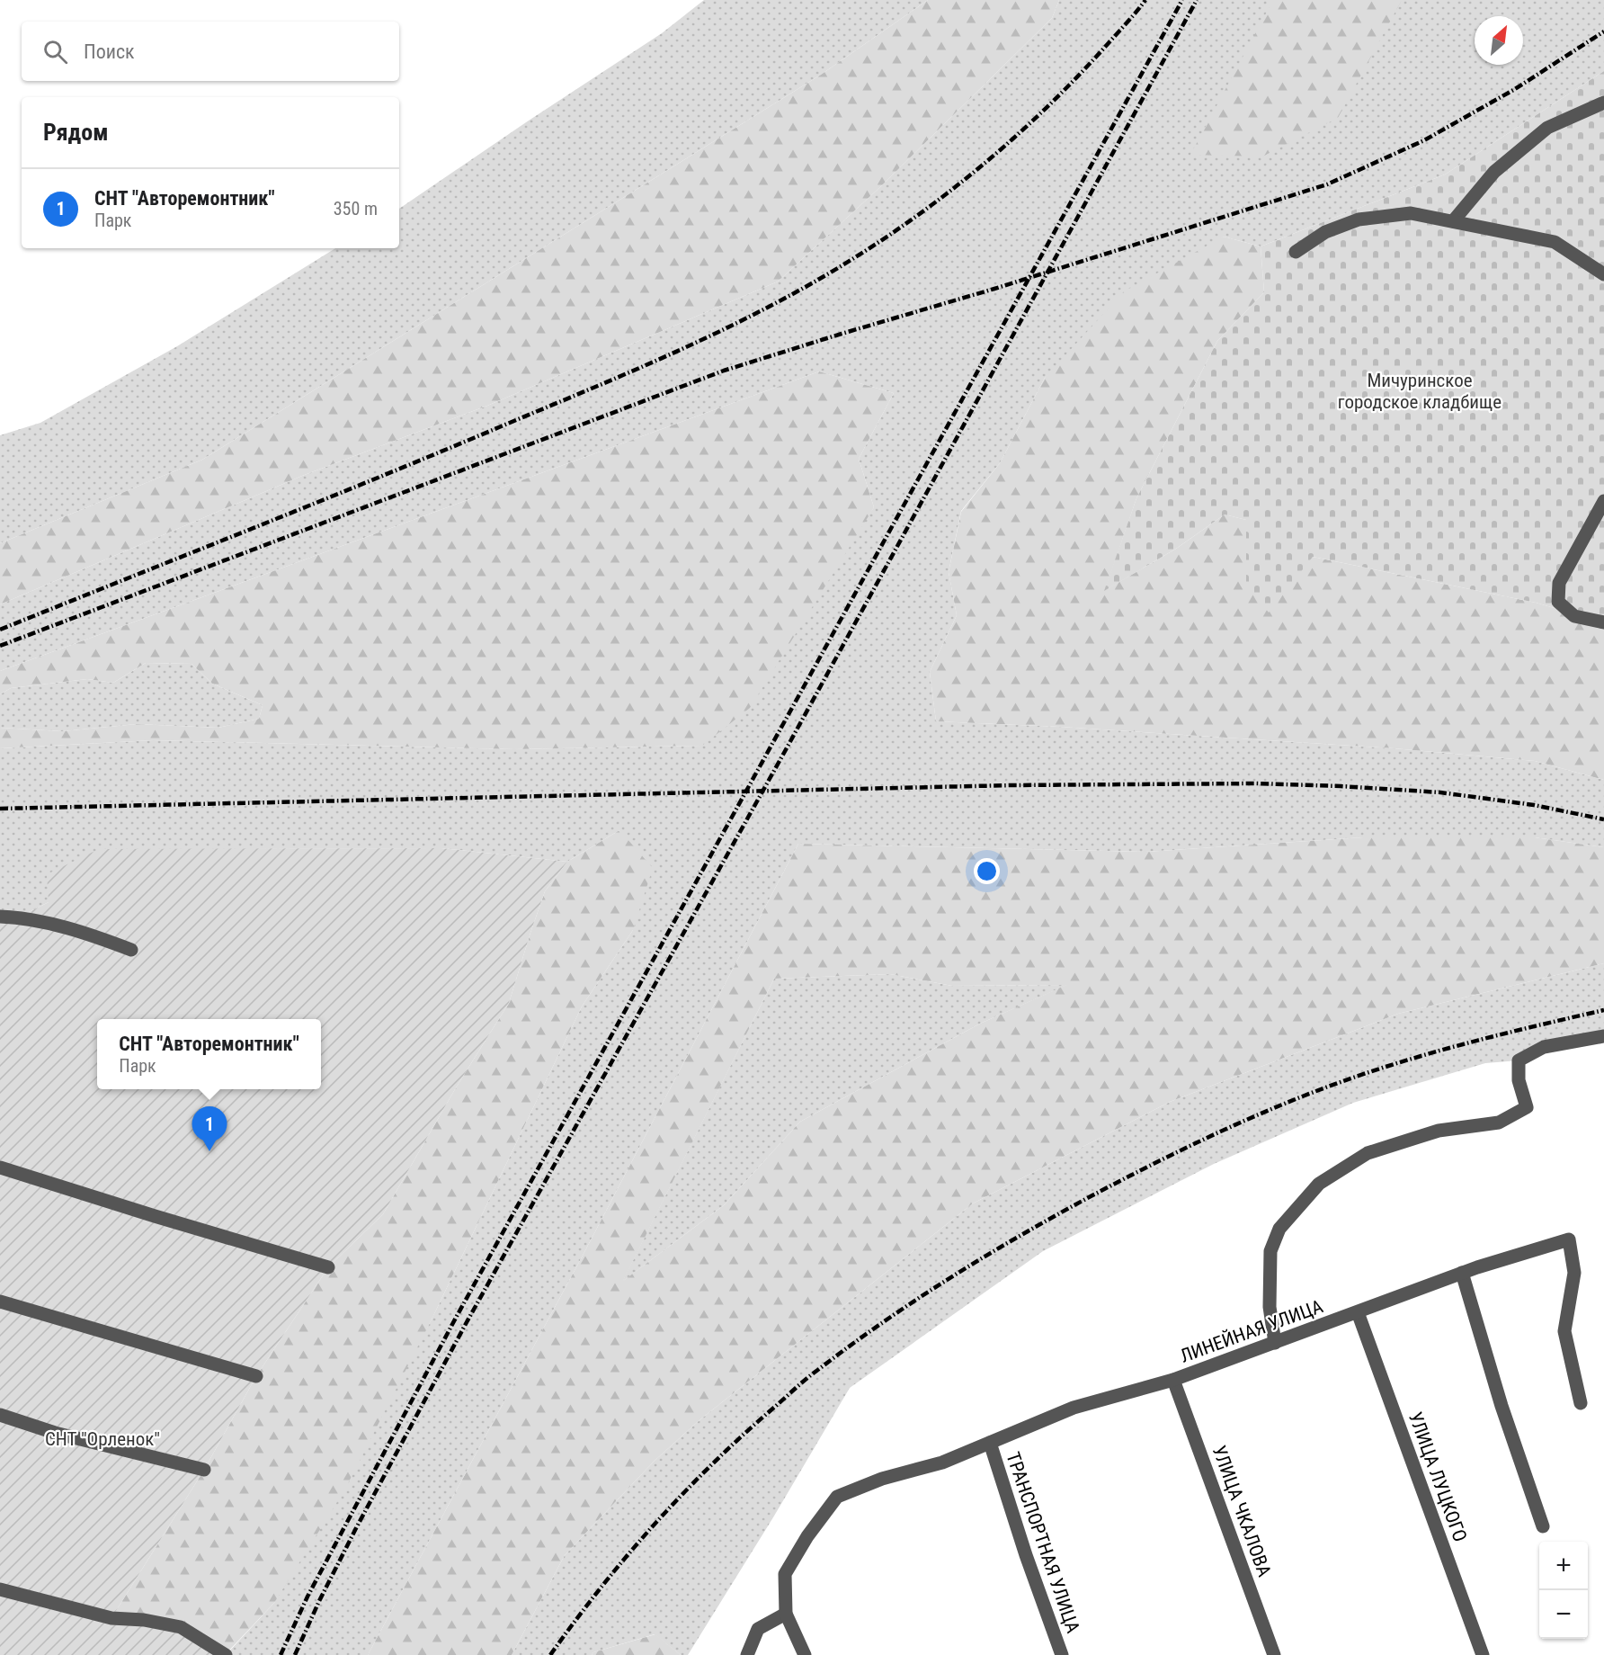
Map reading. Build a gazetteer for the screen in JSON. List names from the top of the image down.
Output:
{
  "streets": {
    "street": [
      "ЛИНЕЙНАЯ УЛИЦА",
      "УЛИЦА ЛУЦКОГО",
      "УЛИЦА ЧКАЛОВА",
      "ТРАНСПОРТНАЯ УЛИЦА"
    ]
  },
  "crossings": [
    ["ЛИНЕЙНАЯ УЛИЦА", "УЛИЦА ЛУЦКОГО"],
    ["ЛИНЕЙНАЯ УЛИЦА", "УЛИЦА ЧКАЛОВА"],
    ["ЛИНЕЙНАЯ УЛИЦА", "ТРАНСПОРТНАЯ УЛИЦА"]
  ],
  "parks": ["Мичуринское городское кладбище", "СНТ \"Орленок\""],
  "north": "top right",
  "page": {
    "search": "Поиск",
    "heading": "Рядом",
    "list": [
      {
        "mark": "1",
        "name": "СНТ \"Авторемонтник\"",
        "note": "Парк",
        "value": "350 m"
      }
    ],
    "popup": ["СНТ \"Авторемонтник\"", "Парк"],
    "pins": "1",
    "map_buttons": ["+", "−"]
  }
}
